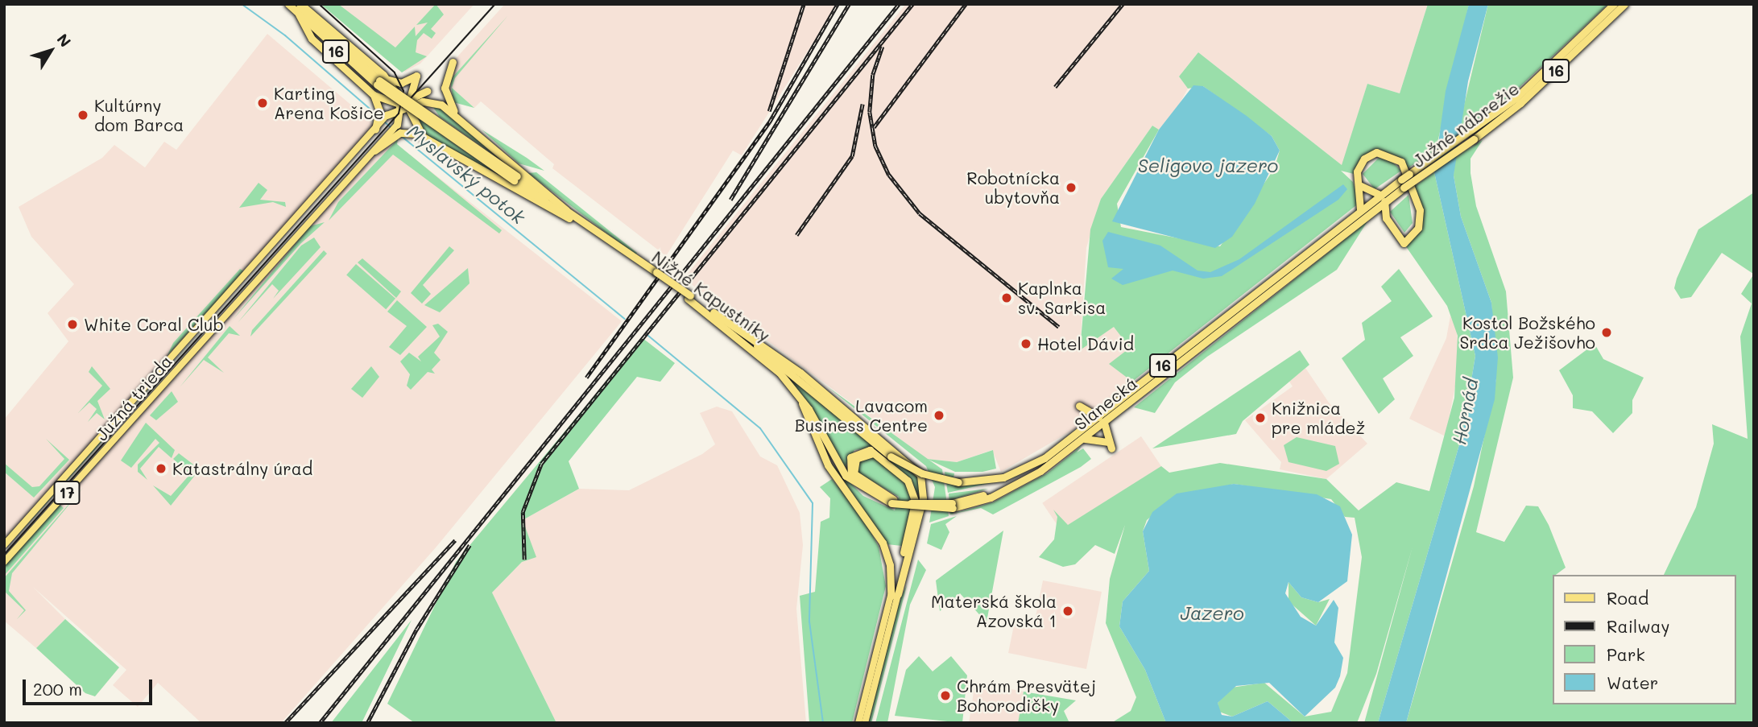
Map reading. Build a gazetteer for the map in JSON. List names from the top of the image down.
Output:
{
  "streets": {
    "highway": [
      "16",
      "Južné nábrežie",
      "Nižné Kapustníky",
      "Slanecká"
    ],
    "main road": ["Južná trieda", "17"]
  },
  "crossings": [
    ["16", "Nižné Kapustníky"],
    ["Južné nábrežie", "Slanecká"],
    ["Nižné Kapustníky", "Slanecká"]
  ],
  "water": [
    "Seligovo jazero",
    "Myslavský potok",
    "Hornád",
    "Jazero"
  ],
  "places": [
    "Karting Arena Košice",
    "Kultúrny dom Barca",
    "Robotnícka ubytovňa",
    "Kaplnka sv. Sarkisa",
    "White Coral Club",
    "Kostol Božského Srdca Ježišovho",
    "Hotel Dávid",
    "Lavacom Business Centre",
    "Knižnica pre mládež",
    "Katastrálny úrad",
    "Materská škola Azovská 1",
    "Chrám Presvätej Bohorodičky"
  ],
  "legend": [
    "Road",
    "Railway",
    "Park",
    "Water"
  ],
  "scale_bar": "200 m",
  "north": "top right"
}
